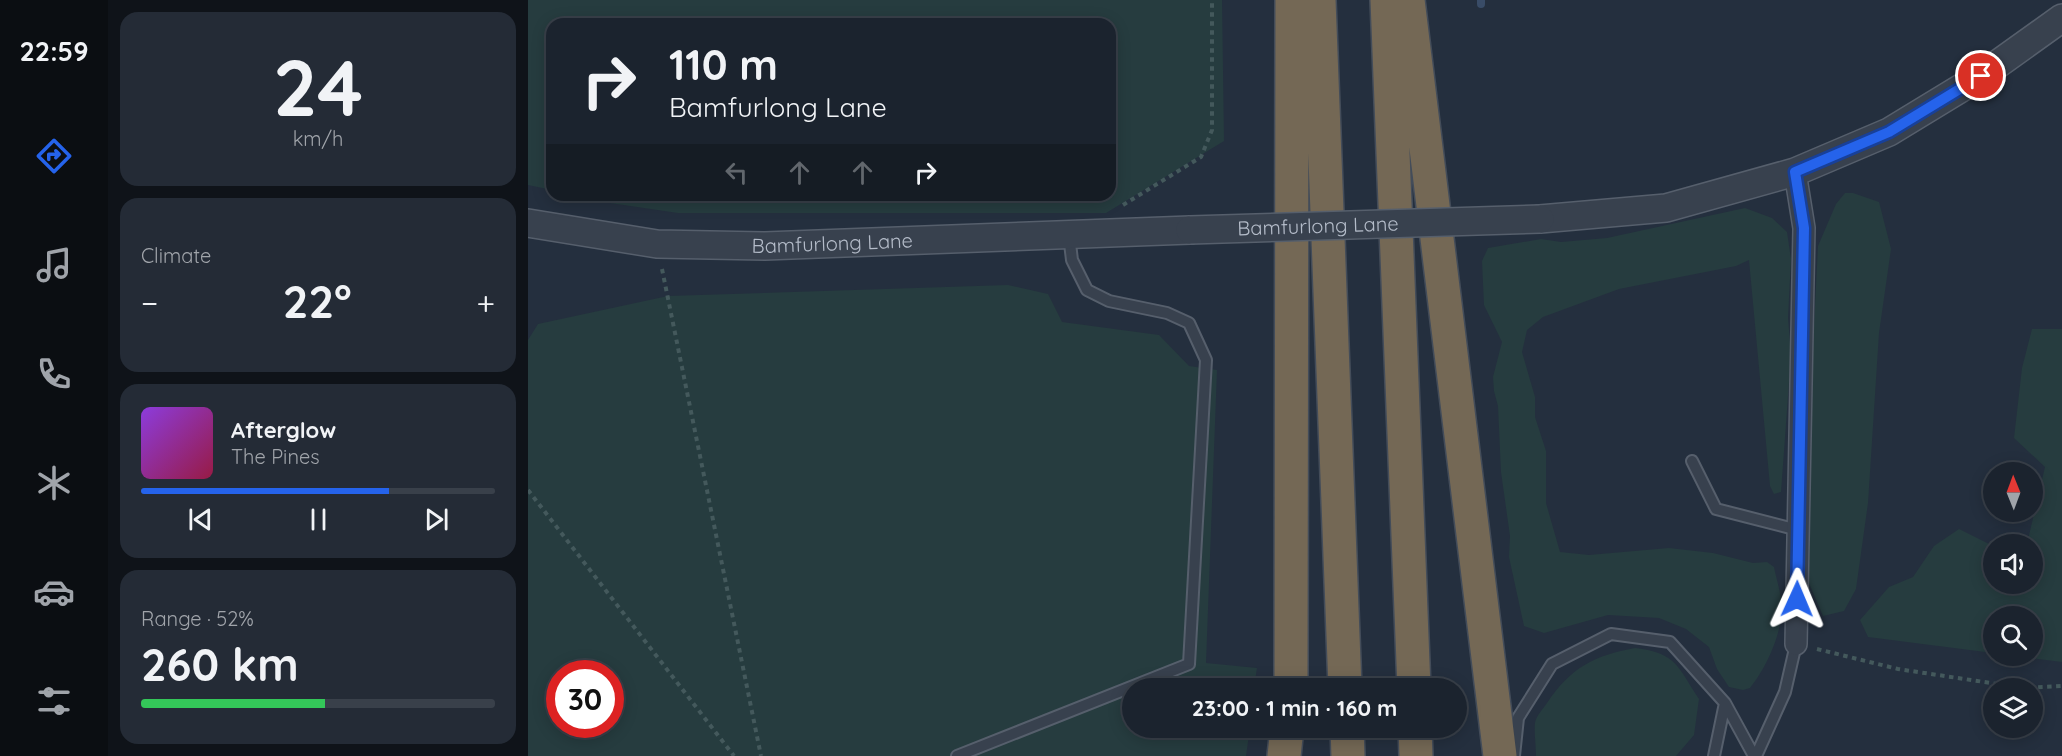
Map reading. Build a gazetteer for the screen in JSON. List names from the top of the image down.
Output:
{
  "streets": {
    "street": ["Bamfurlong Lane"]
  },
  "north": "top",
  "page": {
    "tabs": "22:59",
    "tile": [
      ["24", "km/h"],
      "Climate",
      ["Range · 52%", "260 km"]
    ],
    "turn": ["110 m", "Bamfurlong Lane"],
    "heat": ["−", "22°", "+"],
    "song": ["Afterglow", "The Pines"],
    "limit": "30",
    "trip": "23:00 · 1 min · 160 m"
  }
}
